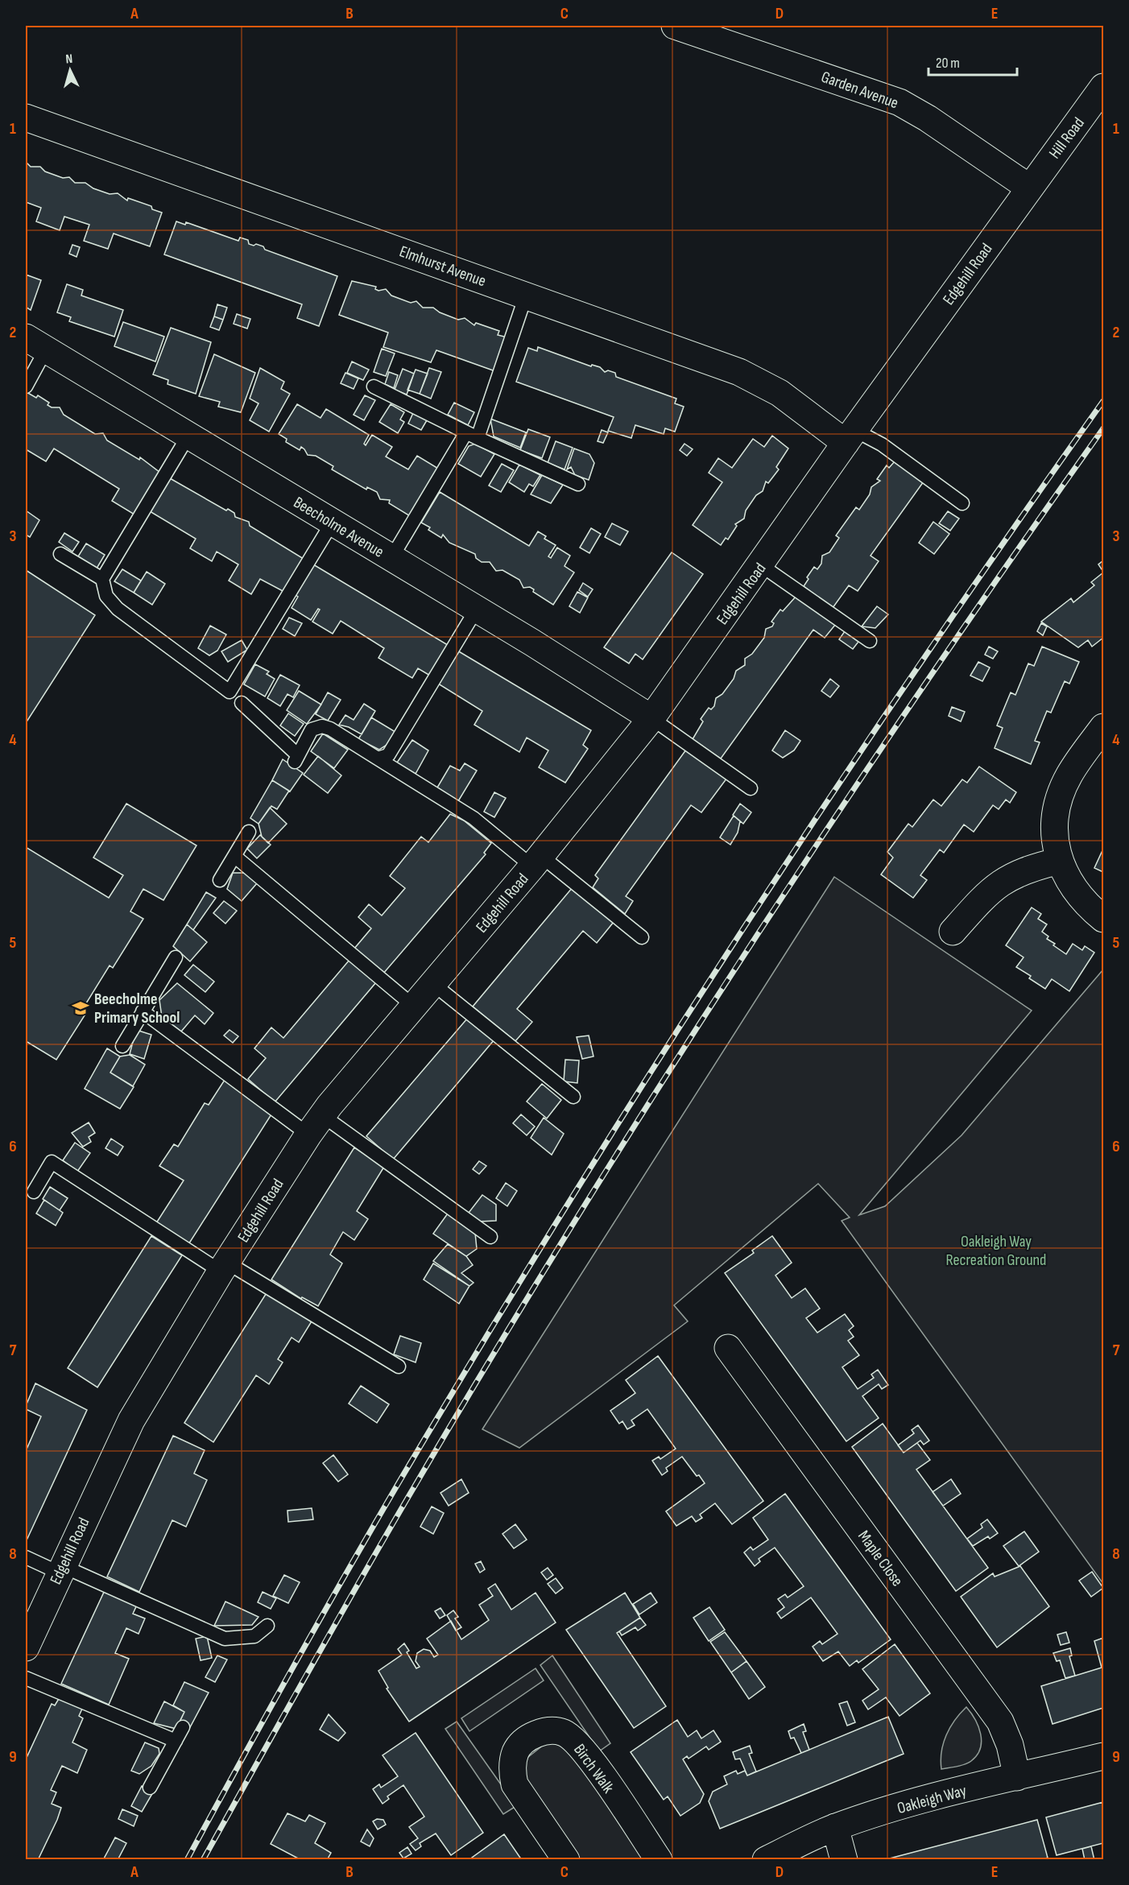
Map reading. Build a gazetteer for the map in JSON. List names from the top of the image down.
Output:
{
  "streets": {
    "street": [
      "Garden Avenue",
      "Hill Road",
      "Elmhurst Avenue",
      "Edgehill Road",
      "Beecholme Avenue",
      "Maple Close",
      "Birch Walk",
      "Oakleigh Way"
    ]
  },
  "crossings": [
    ["Garden Avenue", "Hill Road"],
    ["Garden Avenue", "Edgehill Road"],
    ["Hill Road", "Edgehill Road"],
    ["Elmhurst Avenue", "Edgehill Road"],
    ["Edgehill Road", "Beecholme Avenue"],
    ["Maple Close", "Oakleigh Way"]
  ],
  "parks": ["Oakleigh Way Recreation Ground"],
  "places": {
    "school or university": ["Beecholme Primary School"]
  },
  "scale_bar": "20 m",
  "north": "top",
  "grid": {
    "columns": [
      "A",
      "B",
      "C",
      "D",
      "E"
    ],
    "rows": [
      "1",
      "2",
      "3",
      "4",
      "5",
      "6",
      "7",
      "8",
      "9"
    ]
  }
}
